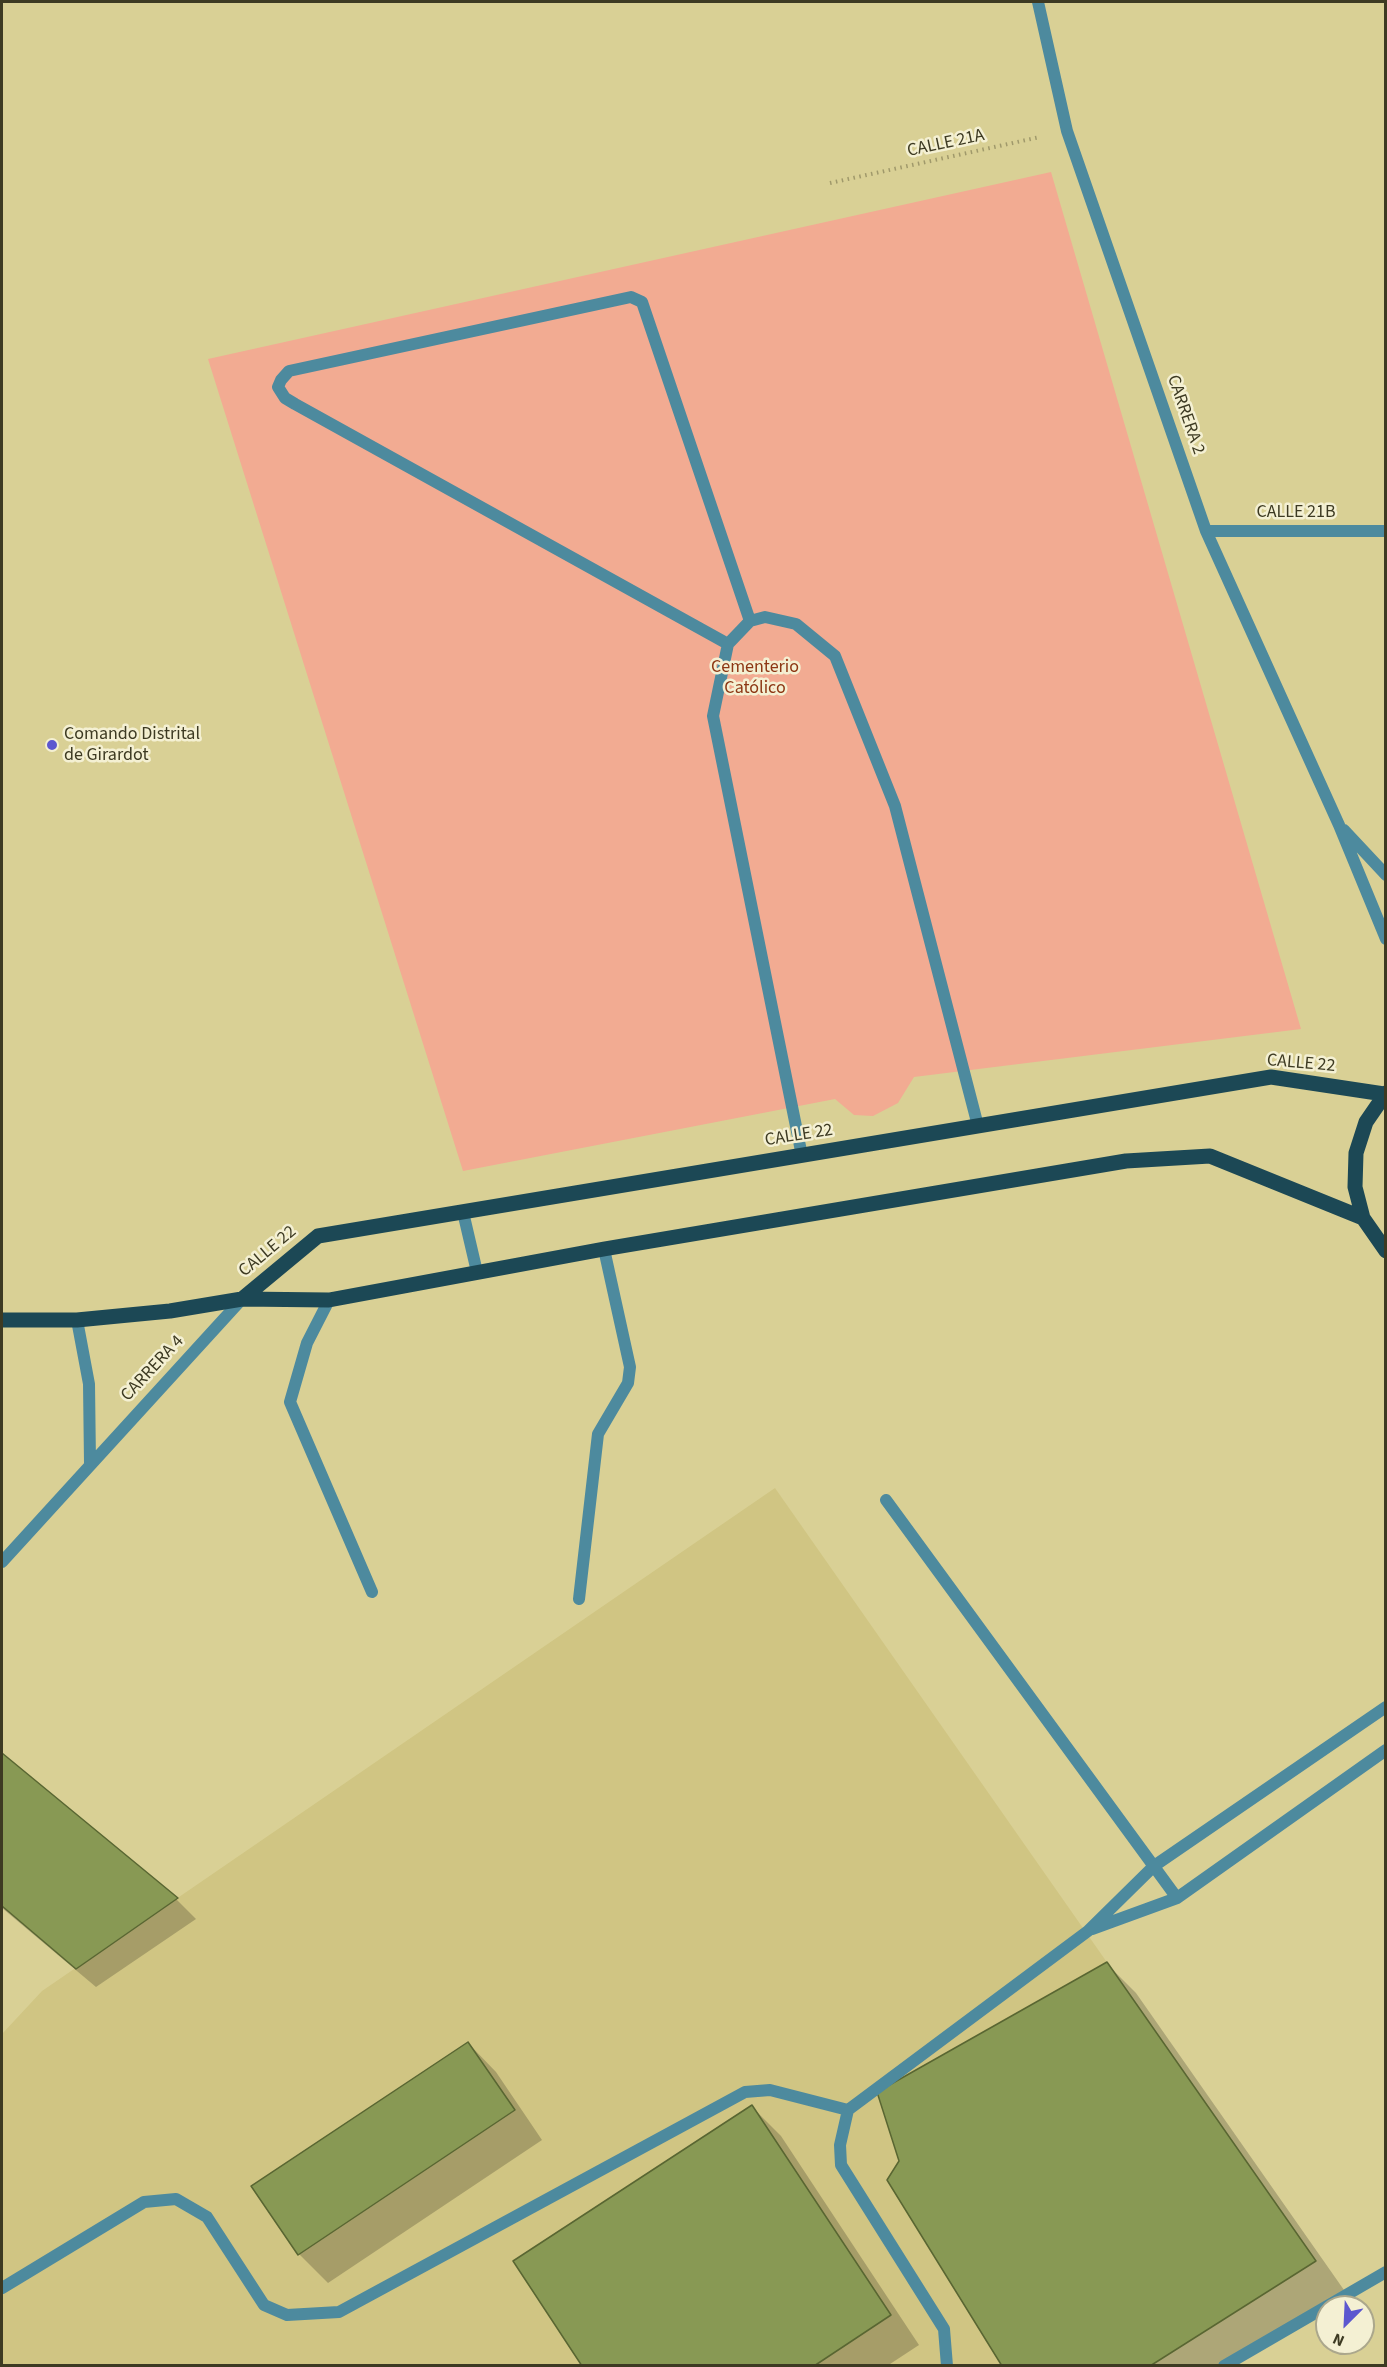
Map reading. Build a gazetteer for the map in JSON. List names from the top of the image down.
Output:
{
  "streets": {
    "main road": ["CALLE 22"],
    "street": ["CARRERA 2", "CALLE 21B", "CARRERA 4"],
    "path": ["CALLE 21A"]
  },
  "crossings": [
    ["CALLE 21A", "CARRERA 2"],
    ["CARRERA 2", "CALLE 21B"],
    ["CALLE 22", "CARRERA 4"]
  ],
  "parks": ["Cementerio Católico"],
  "places": ["Comando Distrital de Girardot"],
  "north": "bottom left"
}
